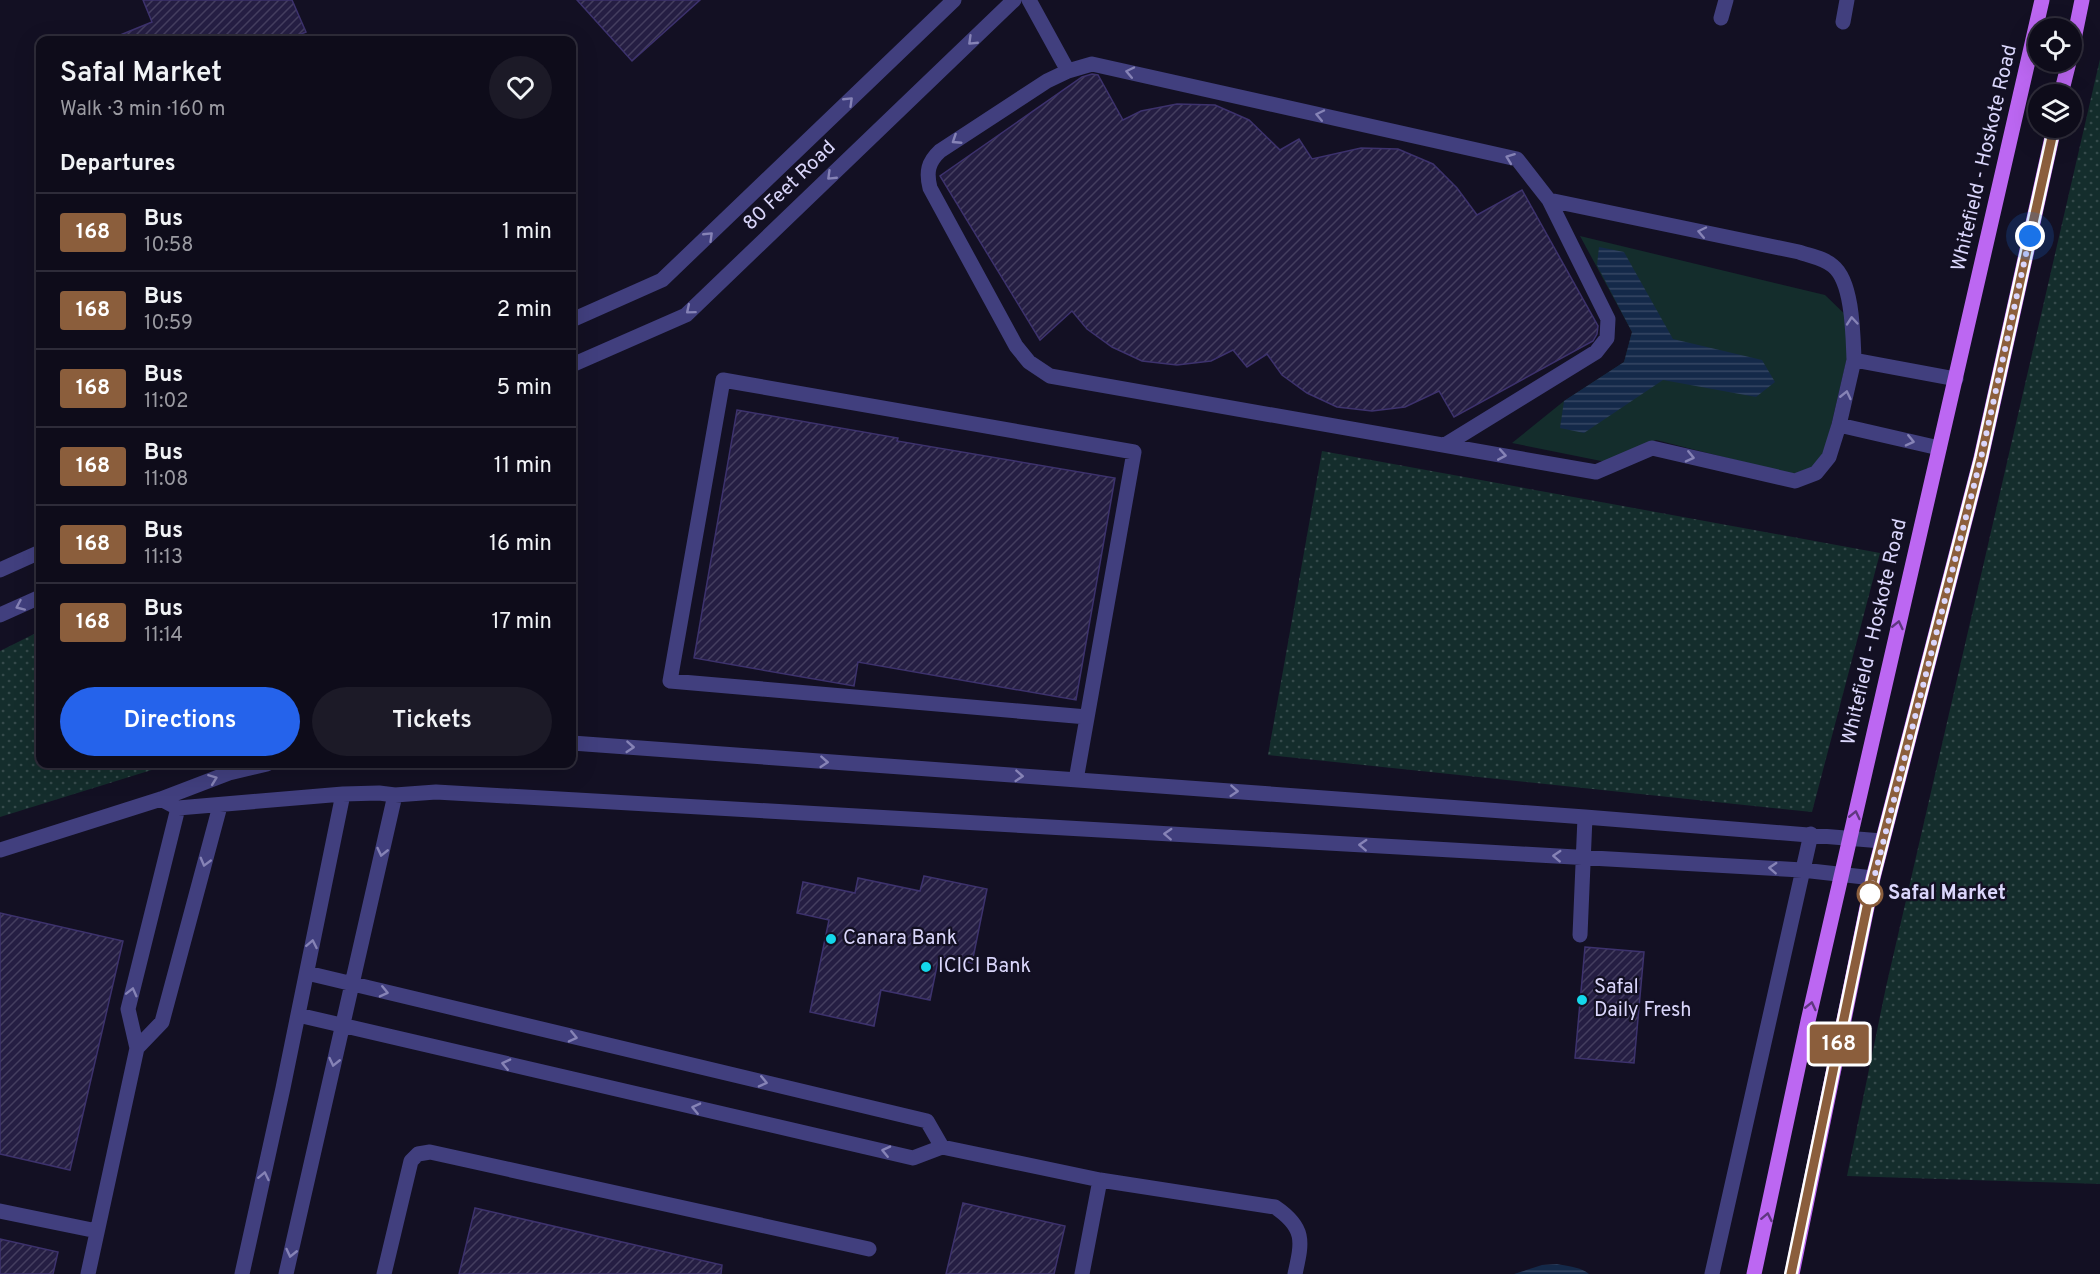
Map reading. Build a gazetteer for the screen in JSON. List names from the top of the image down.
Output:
{
  "streets": {
    "main road": ["Whitefield - Hoskote Road"],
    "street": ["80 Feet Road"]
  },
  "places": [
    "Safal Market",
    "Canara Bank",
    "ICICI Bank",
    "Safal Daily Fresh"
  ],
  "lines": ["bus line 168"],
  "page": {
    "on_map": "168",
    "heading": [
      ["Safal Market", "Walk · 3 min · 160 m"],
      "Departures"
    ],
    "list": [
      {
        "mark": "168",
        "name": "Bus",
        "note": "10:58",
        "value": "1 min"
      },
      {
        "mark": "168",
        "name": "Bus",
        "note": "10:59",
        "value": "2 min"
      },
      {
        "mark": "168",
        "name": "Bus",
        "note": "11:02",
        "value": "5 min"
      },
      {
        "mark": "168",
        "name": "Bus",
        "note": "11:08",
        "value": "11 min"
      },
      {
        "mark": "168",
        "name": "Bus",
        "note": "11:13",
        "value": "16 min"
      },
      {
        "mark": "168",
        "name": "Bus",
        "note": "11:14",
        "value": "17 min"
      }
    ],
    "buttons": ["Directions", "Tickets"]
  }
}
